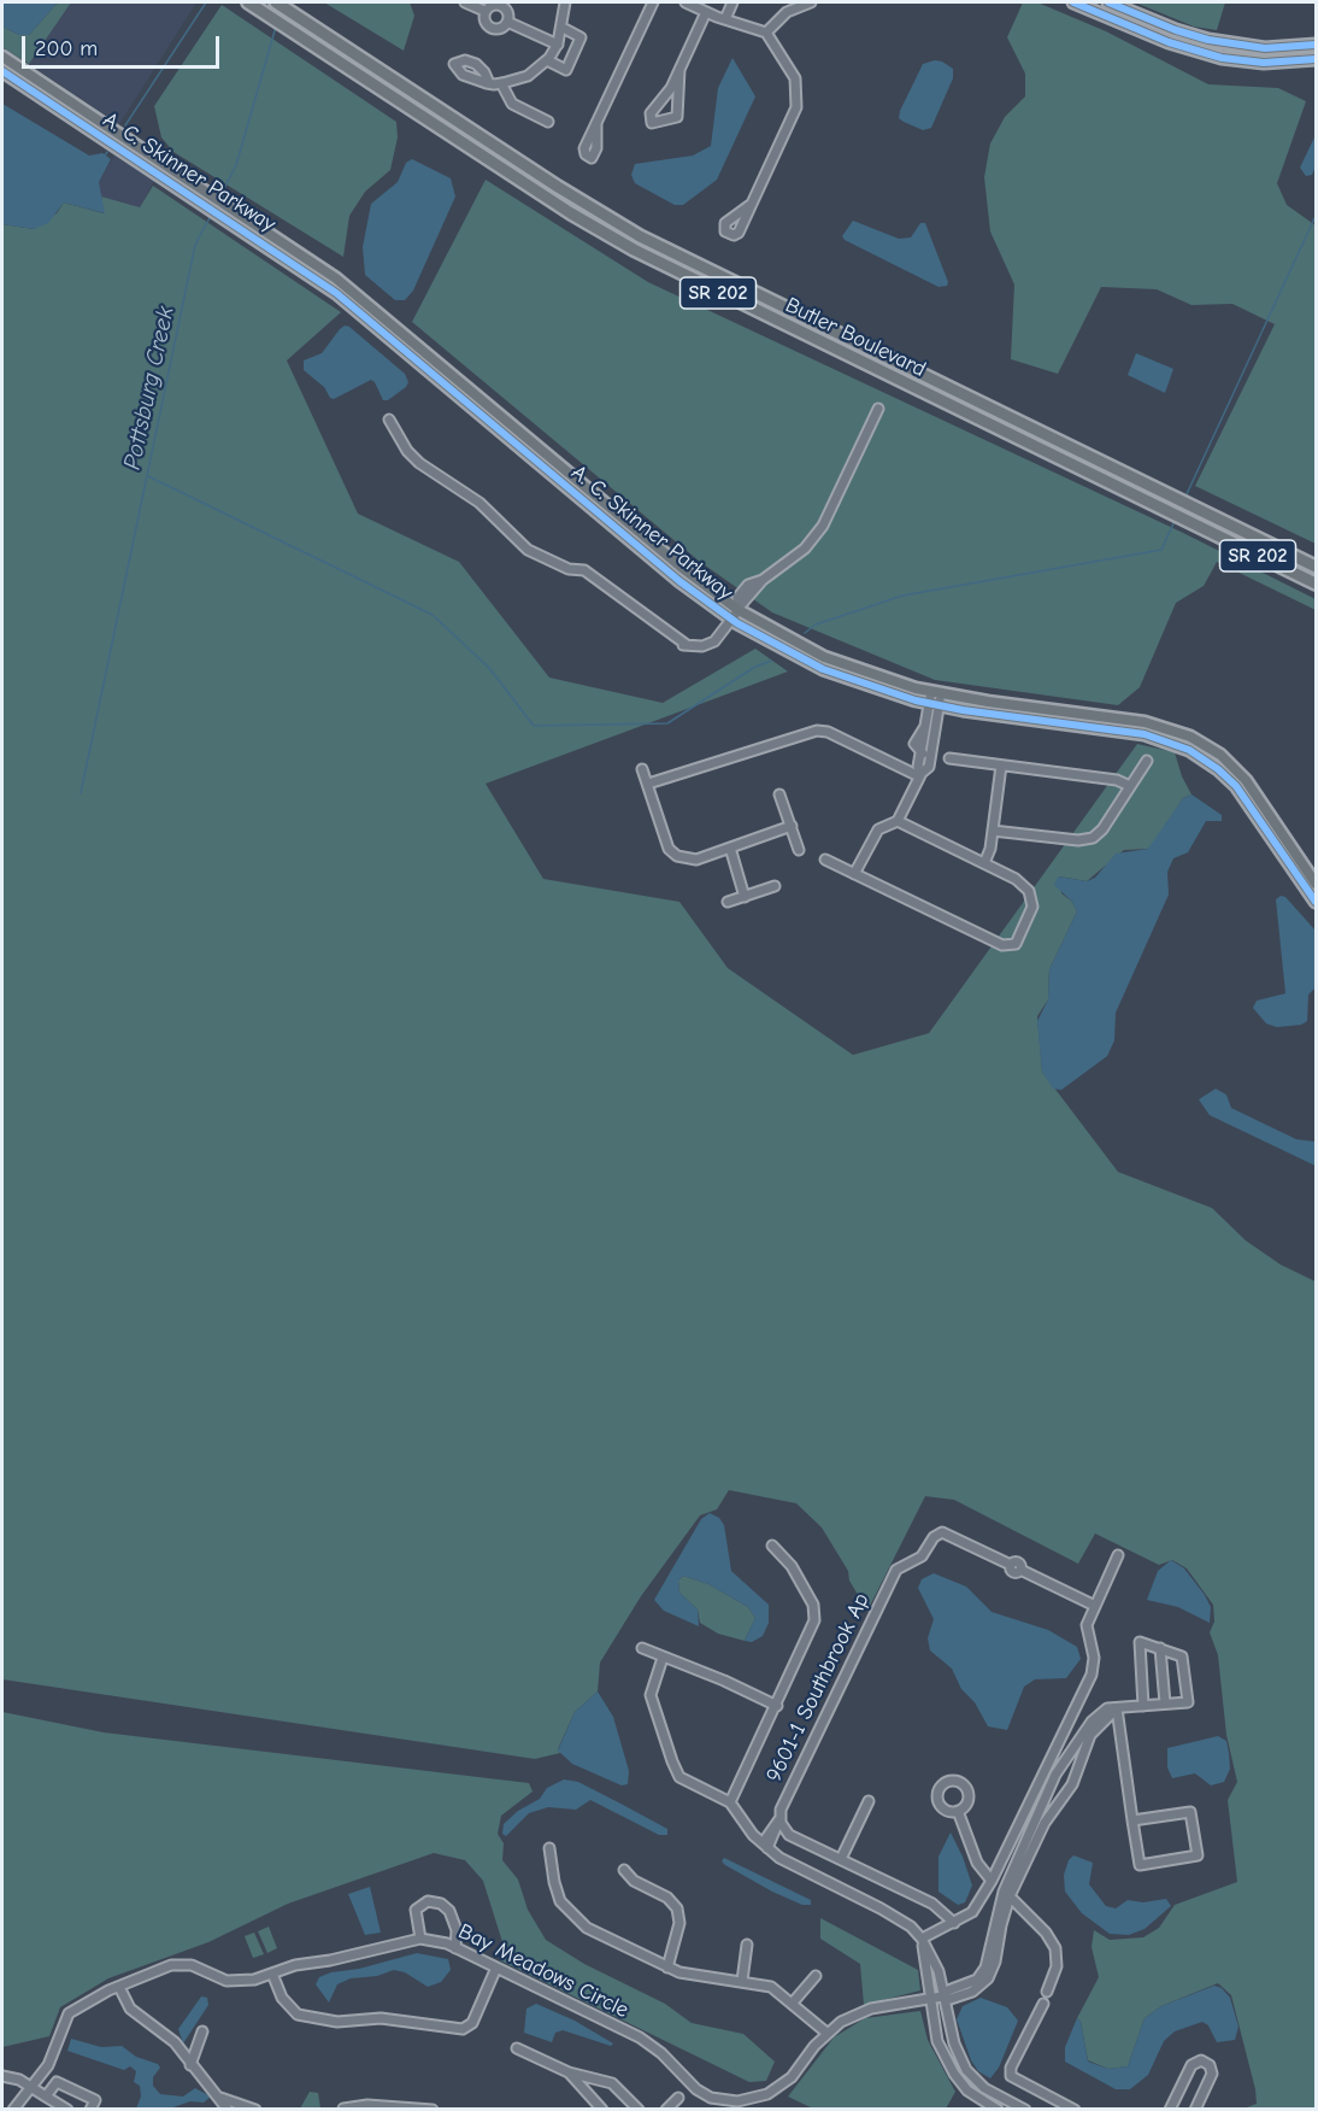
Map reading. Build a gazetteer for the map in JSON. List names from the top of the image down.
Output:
{
  "streets": {
    "highway": ["SR 202", "Butler Boulevard"],
    "main road": ["A. C. Skinner Parkway"],
    "street": ["9601-1 Southbrook Ap", "Bay Meadows Circle"]
  },
  "water": ["Pottsburg Creek"],
  "scale_bar": "200 m"
}
